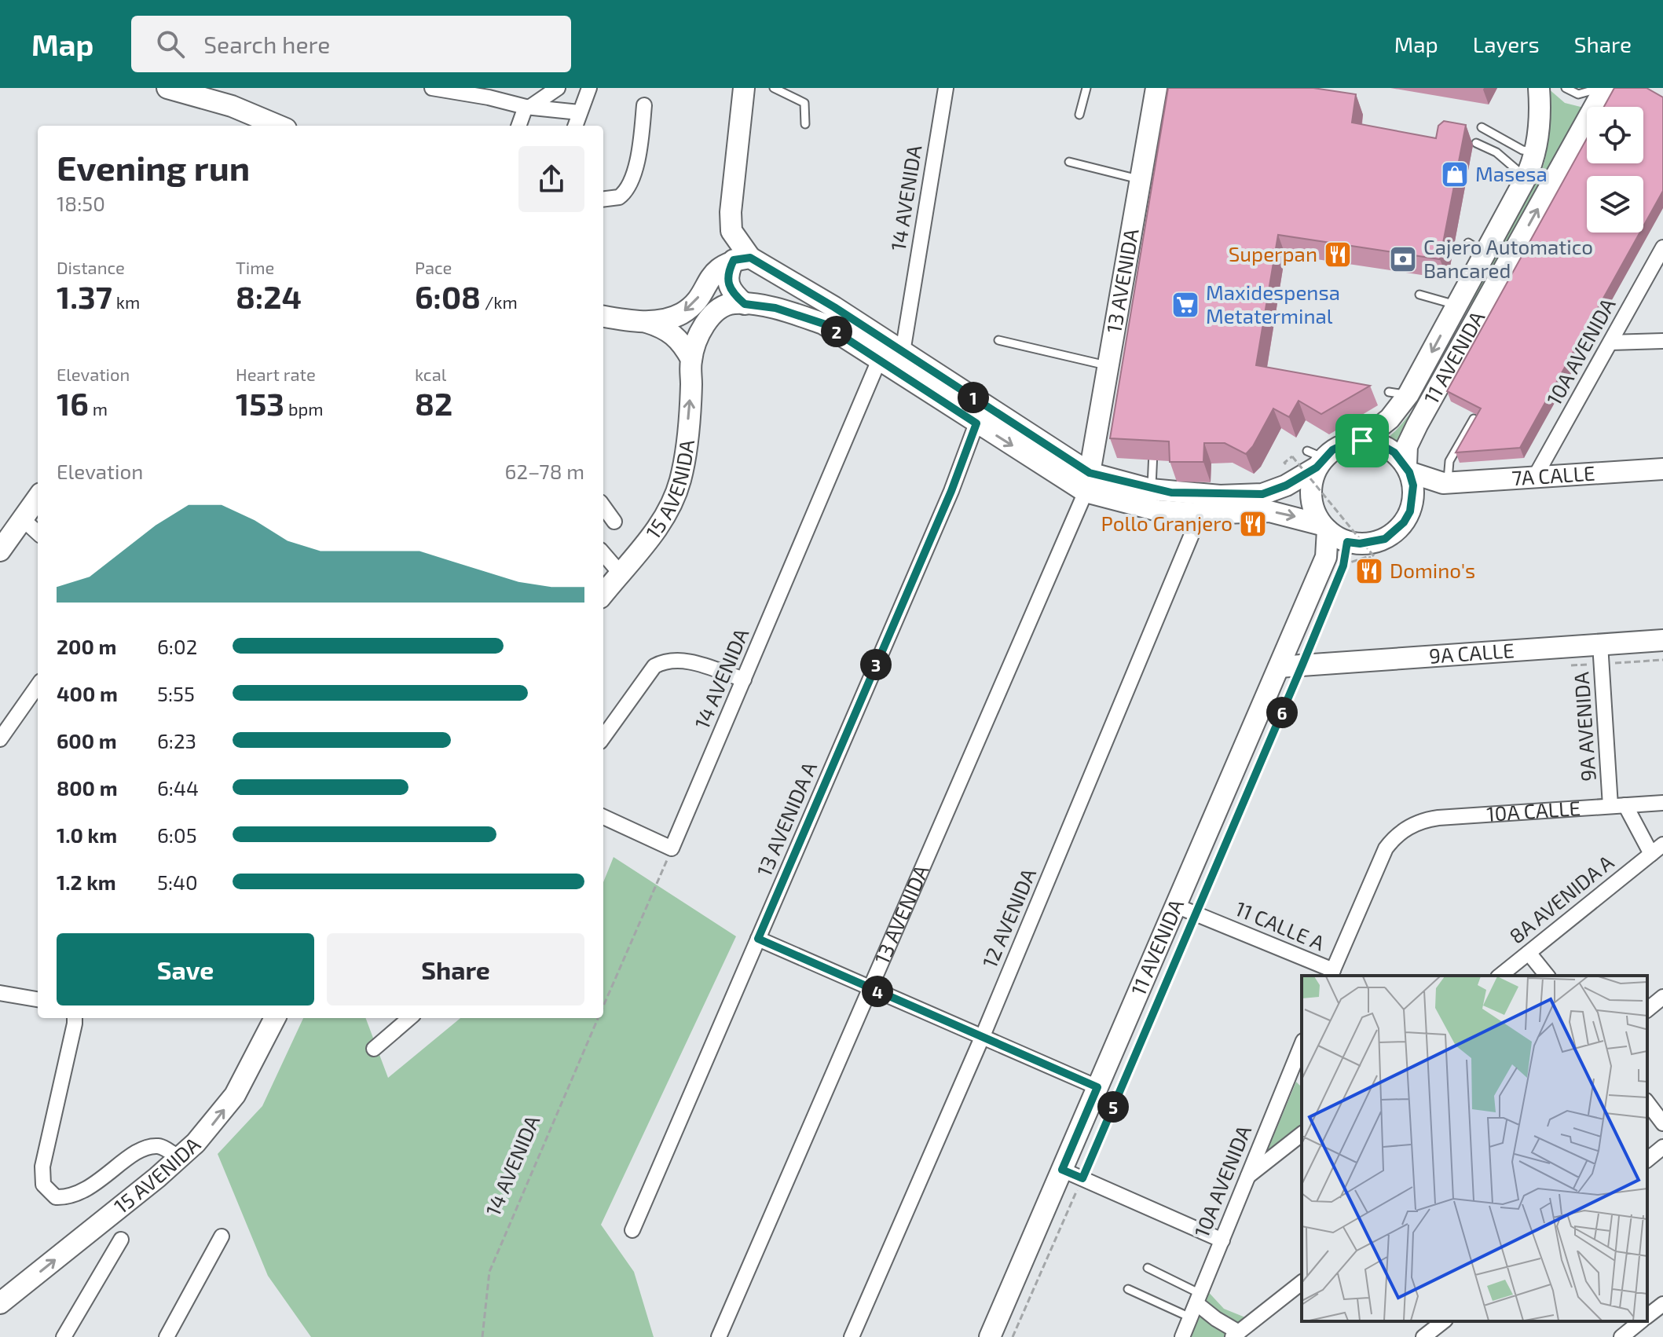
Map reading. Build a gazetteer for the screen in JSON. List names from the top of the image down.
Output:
{
  "streets": {
    "main road": [
      "13 AVENIDA",
      "11 AVENIDA",
      "7A CALLE",
      "15 AVENIDA",
      "9A CALLE"
    ],
    "street": [
      "14 AVENIDA",
      "10A AVENIDA",
      "9A AVENIDA",
      "10A CALLE",
      "13 AVENIDA A",
      "8A AVENIDA A",
      "12 AVENIDA",
      "11 CALLE A"
    ]
  },
  "crossings": [
    ["10A AVENIDA", "7A CALLE"],
    ["11 AVENIDA", "7A CALLE"],
    ["11 AVENIDA", "9A CALLE"],
    ["11 AVENIDA", "11 CALLE A"],
    ["9A CALLE", "9A AVENIDA"],
    ["9A AVENIDA", "10A CALLE"],
    ["10A CALLE", "11 CALLE A"]
  ],
  "one_way": ["15 AVENIDA"],
  "places": {
    "shop": ["Masesa"],
    "restaurant": ["Superpan", "Pollo Granjero", "Domino's"],
    "bank": ["Cajero Automatico Bancared"],
    "supermarket": ["Maxidespensa Metaterminal"]
  },
  "page": {
    "header": "Map",
    "search": "Search here",
    "nav": ["Map", "Layers", "Share"],
    "heading": ["Evening run", "18:50"],
    "stats": [
      ["Distance", "1.37 km"],
      ["Time", "8:24"],
      ["Pace", "6:08 /km"],
      ["Elevation", "16 m"],
      ["Heart rate", "153 bpm"],
      ["kcal", "82"]
    ],
    "pins": [
      "2",
      "1",
      "3",
      "6",
      "4",
      "5"
    ],
    "chart": ["Elevation", "62–78 m"],
    "list": [
      {
        "name": "200 m",
        "note": "6:02"
      },
      {
        "name": "400 m",
        "note": "5:55"
      },
      {
        "name": "600 m",
        "note": "6:23"
      },
      {
        "name": "800 m",
        "note": "6:44"
      },
      {
        "name": "1.0 km",
        "note": "6:05"
      },
      {
        "name": "1.2 km",
        "note": "5:40"
      }
    ],
    "buttons": ["Save", "Share"]
  }
}
